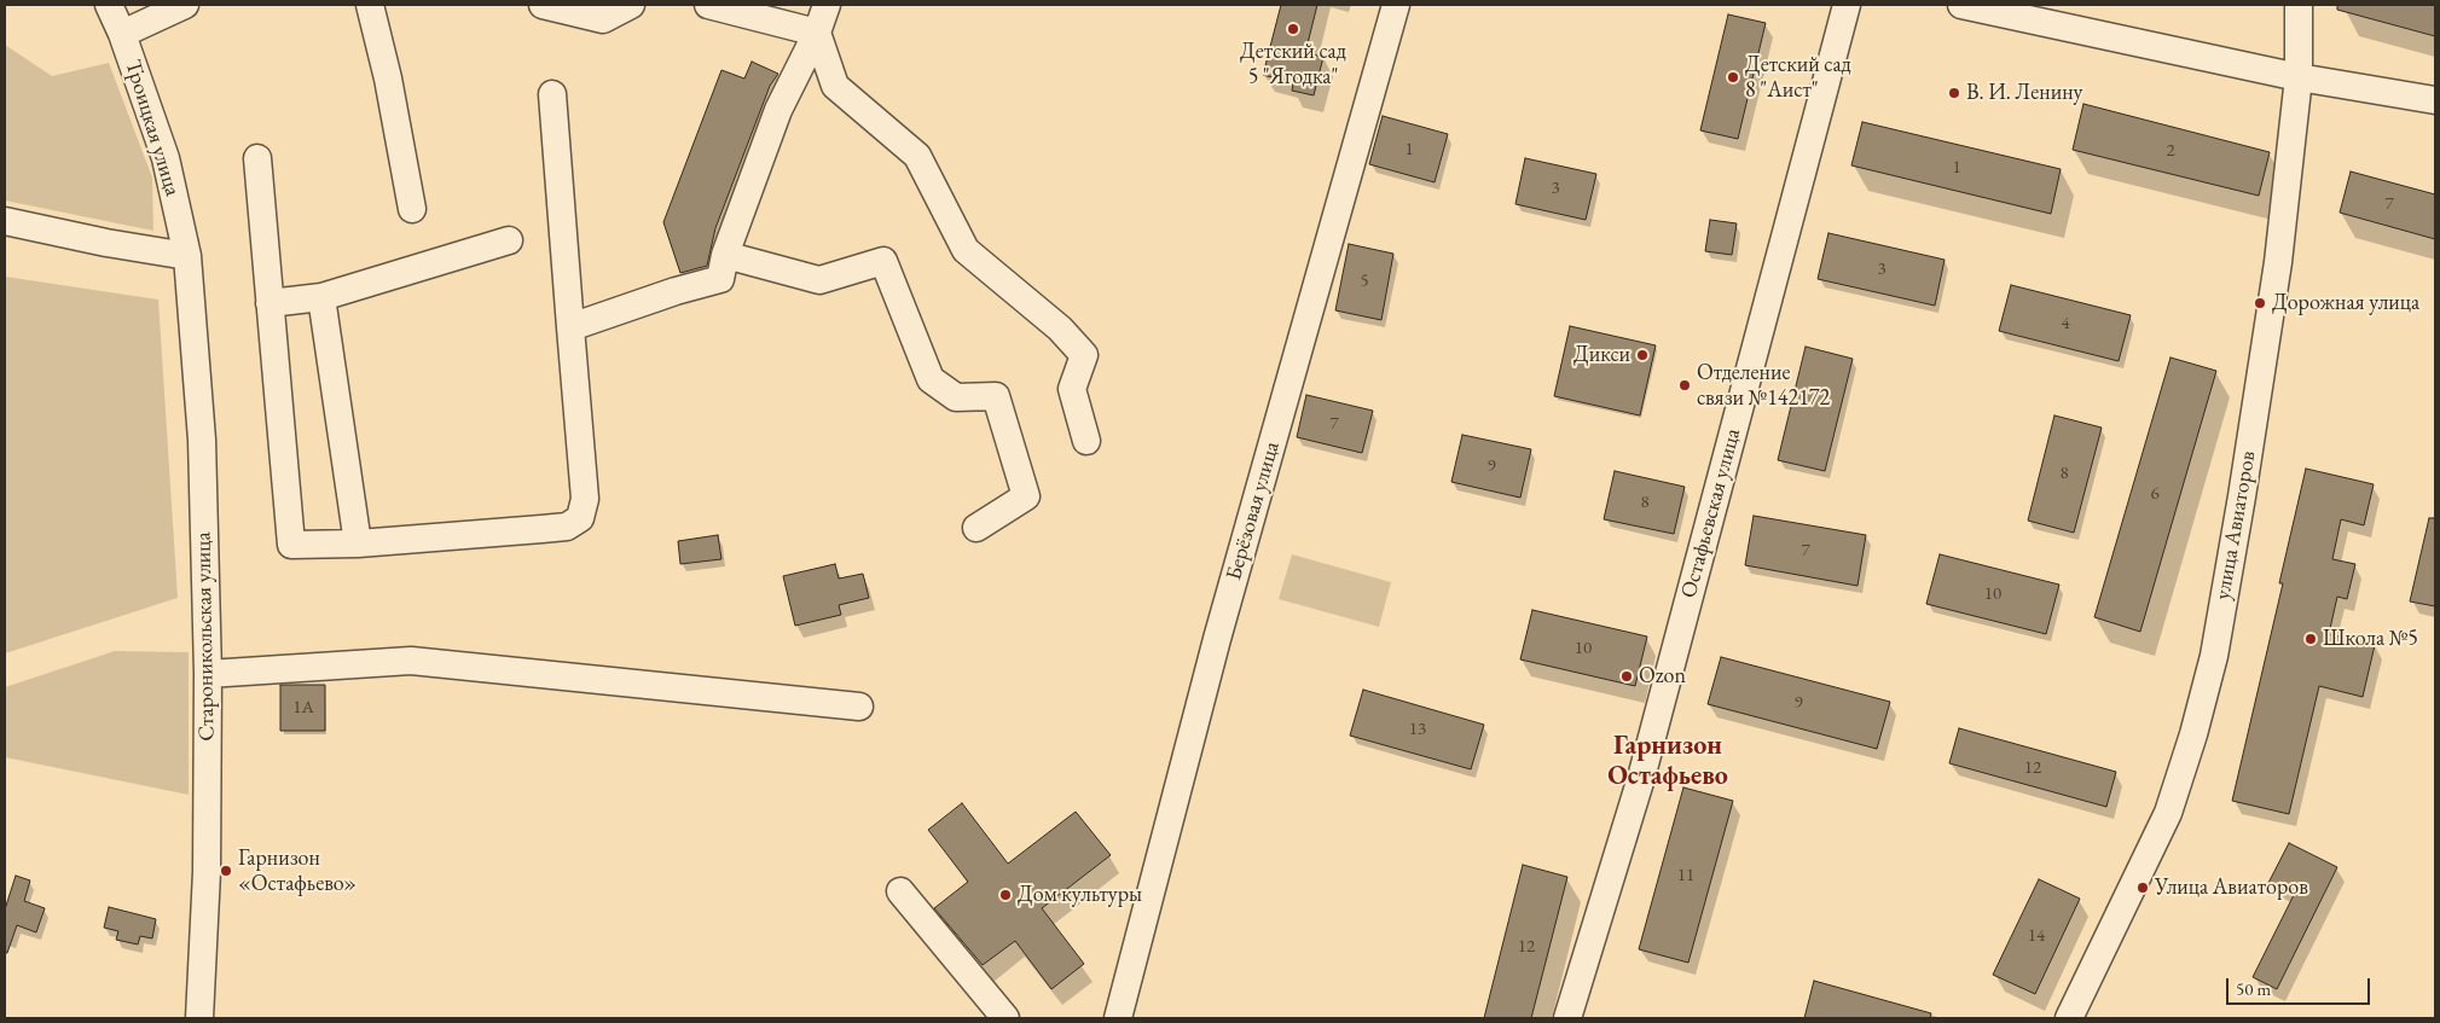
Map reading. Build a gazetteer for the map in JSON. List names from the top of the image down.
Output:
{
  "streets": {
    "street": [
      "Троицкая улица",
      "Берёзовая улица",
      "Остафьевская улица",
      "улица Авиаторов",
      "Староникольская улица"
    ]
  },
  "crossings": [
    ["Троицкая улица", "Староникольская улица"]
  ],
  "districts": ["Гарнизон Остафьево"],
  "places": [
    "Детский сад 5 \"Ягодка\"",
    "Детский сад 8 \"Аист\"",
    "В. И. Ленину",
    "Дорожная улица",
    "Дикси",
    "Отделение связи №142172",
    "Школа №5",
    "Ozon",
    "Гарнизон «Остафьево»",
    "Улица Авиаторов",
    "Дом культуры"
  ],
  "house_numbers": [
    "1",
    "2",
    "1",
    "3",
    "7",
    "3",
    "5",
    "4",
    "7",
    "9",
    "8",
    "6",
    "8",
    "7",
    "10",
    "10",
    "9",
    "1А",
    "13",
    "12",
    "11",
    "14",
    "12"
  ],
  "scale_bar": "50 m"
}
